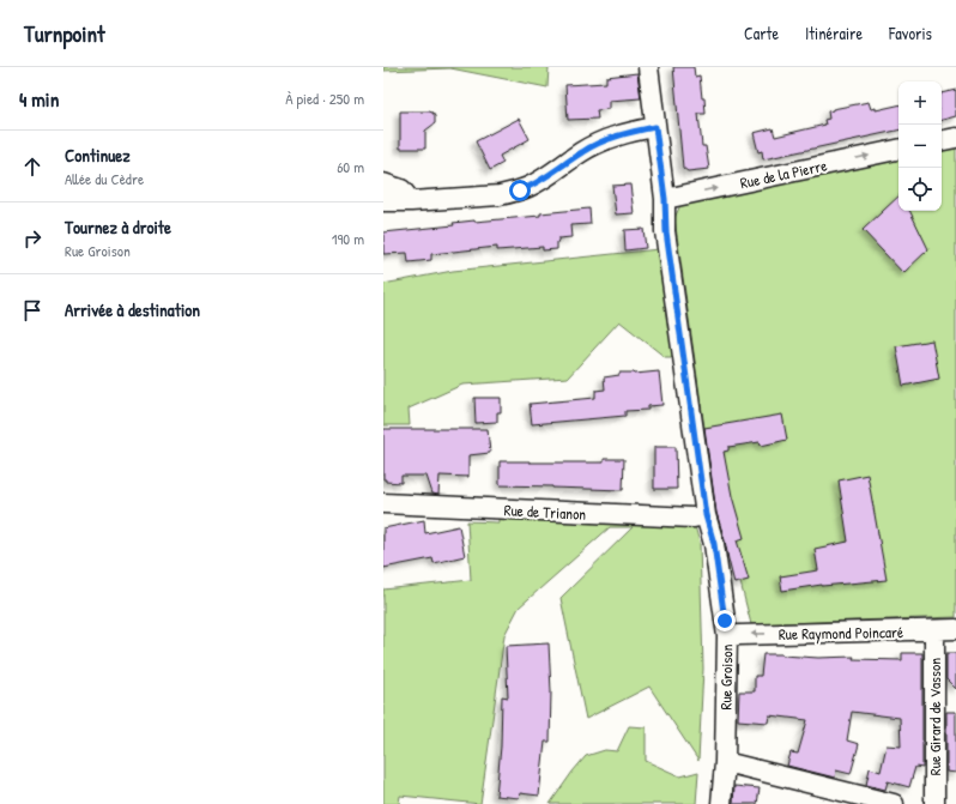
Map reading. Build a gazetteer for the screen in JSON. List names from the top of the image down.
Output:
{
  "streets": {
    "street": [
      "Rue de la Pierre",
      "Rue de Trianon",
      "Rue Raymond Poincaré",
      "Rue Groison",
      "Rue Girard de Vasson"
    ]
  },
  "crossings": [
    ["Rue de la Pierre", "Rue Groison"],
    ["Rue de Trianon", "Rue Groison"],
    ["Rue Raymond Poincaré", "Rue Groison"],
    ["Rue Raymond Poincaré", "Rue Girard de Vasson"]
  ],
  "one_way": ["Rue de la Pierre"],
  "page": {
    "header": "Turnpoint",
    "nav": ["Carte", "Itinéraire", "Favoris"],
    "heading": ["4 min", "À pied · 250 m"],
    "map_buttons": ["+", "−"],
    "list": [
      ["Continuez", "Allée du Cèdre", "60 m"],
      ["Tournez à droite", "Rue Groison", "190 m"],
      "Arrivée à destination"
    ]
  }
}
